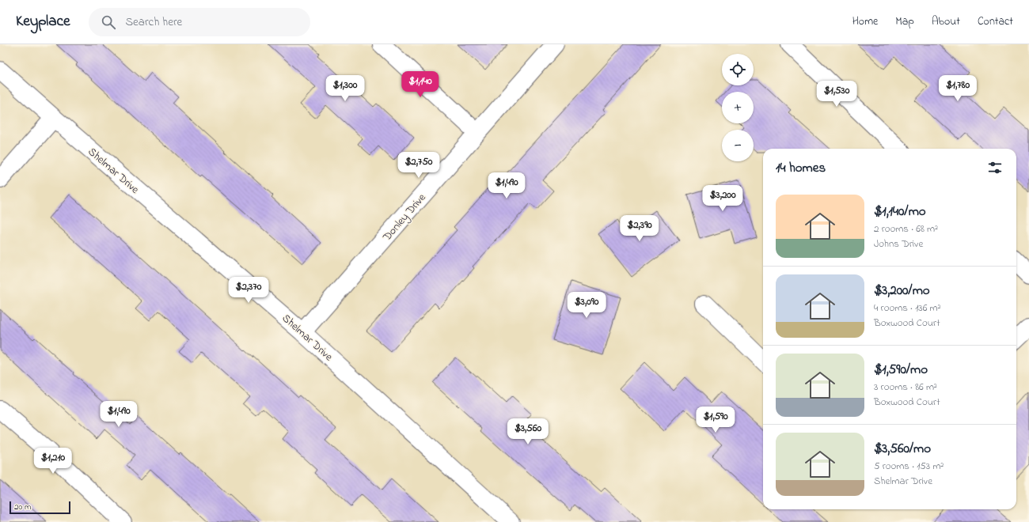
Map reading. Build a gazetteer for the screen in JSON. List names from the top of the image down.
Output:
{
  "streets": {
    "street": ["Shelmar Drive", "Donley Drive"]
  },
  "crossings": [
    ["Shelmar Drive", "Donley Drive"]
  ],
  "scale_bar": "20 m",
  "page": {
    "header": "Keyplace",
    "search": "Search here",
    "nav": [
      "Home",
      "Map",
      "About",
      "Contact"
    ],
    "map_buttons": ["+", "−"],
    "price": [
      "$1,140",
      "$1,300",
      "$1,780",
      "$1,530",
      "$2,750",
      "$1,490",
      "$3,200",
      "$2,390",
      "$2,370",
      "$3,090",
      "$1,490",
      "$1,590",
      "$3,560",
      "$1,210"
    ],
    "heading": "14 homes",
    "list": [
      {
        "name": "$1,140/mo",
        "note": "2 rooms · 68 m² · Johns Drive"
      },
      {
        "name": "$3,200/mo",
        "note": "4 rooms · 136 m² · Boxwood Court"
      },
      {
        "name": "$1,590/mo",
        "note": "3 rooms · 86 m² · Boxwood Court"
      },
      {
        "name": "$3,560/mo",
        "note": "5 rooms · 153 m² · Shelmar Drive"
      }
    ],
    "scale": "20 m"
  }
}
